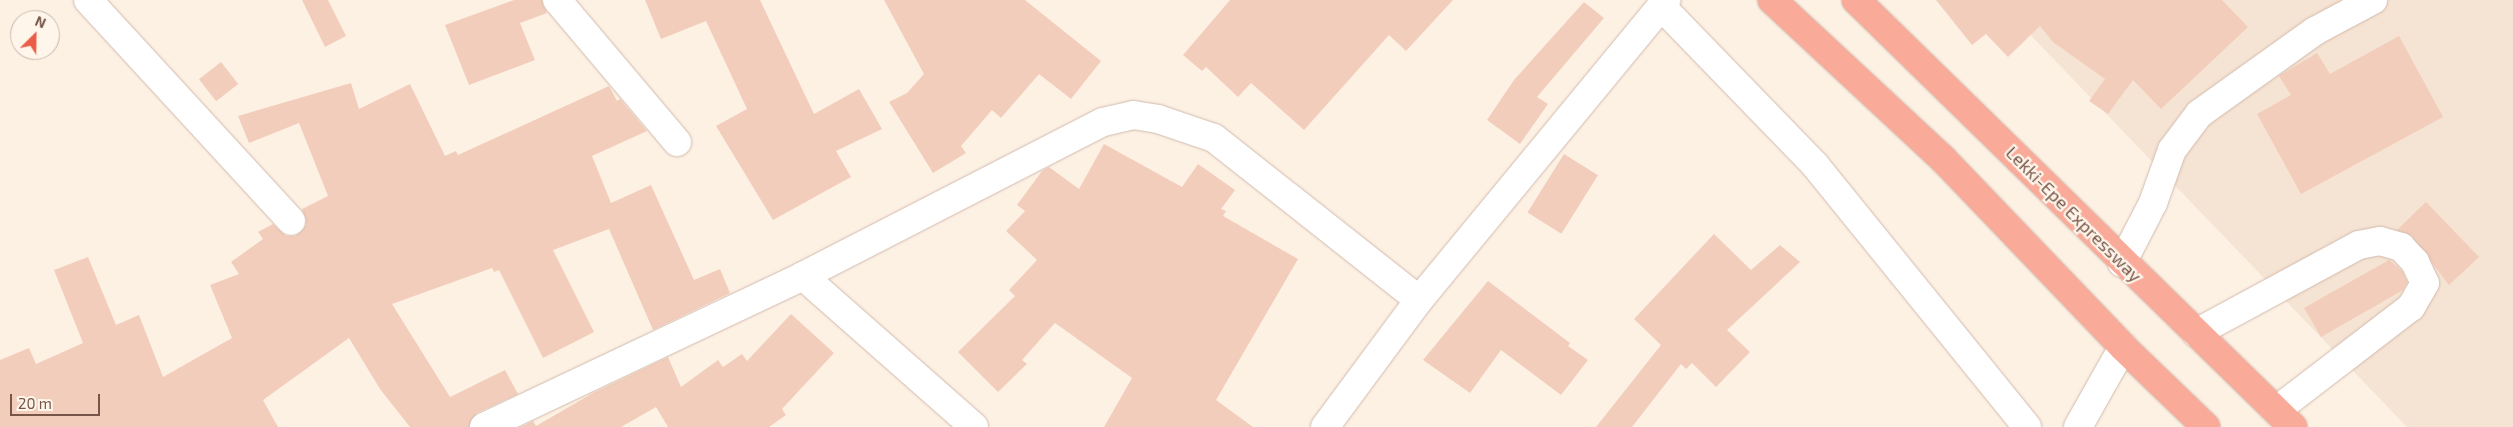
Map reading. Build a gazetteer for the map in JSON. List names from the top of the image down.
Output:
{
  "streets": {
    "highway": ["Lekki-Epe Expressway"]
  },
  "scale_bar": "20 m",
  "north": "top right"
}
